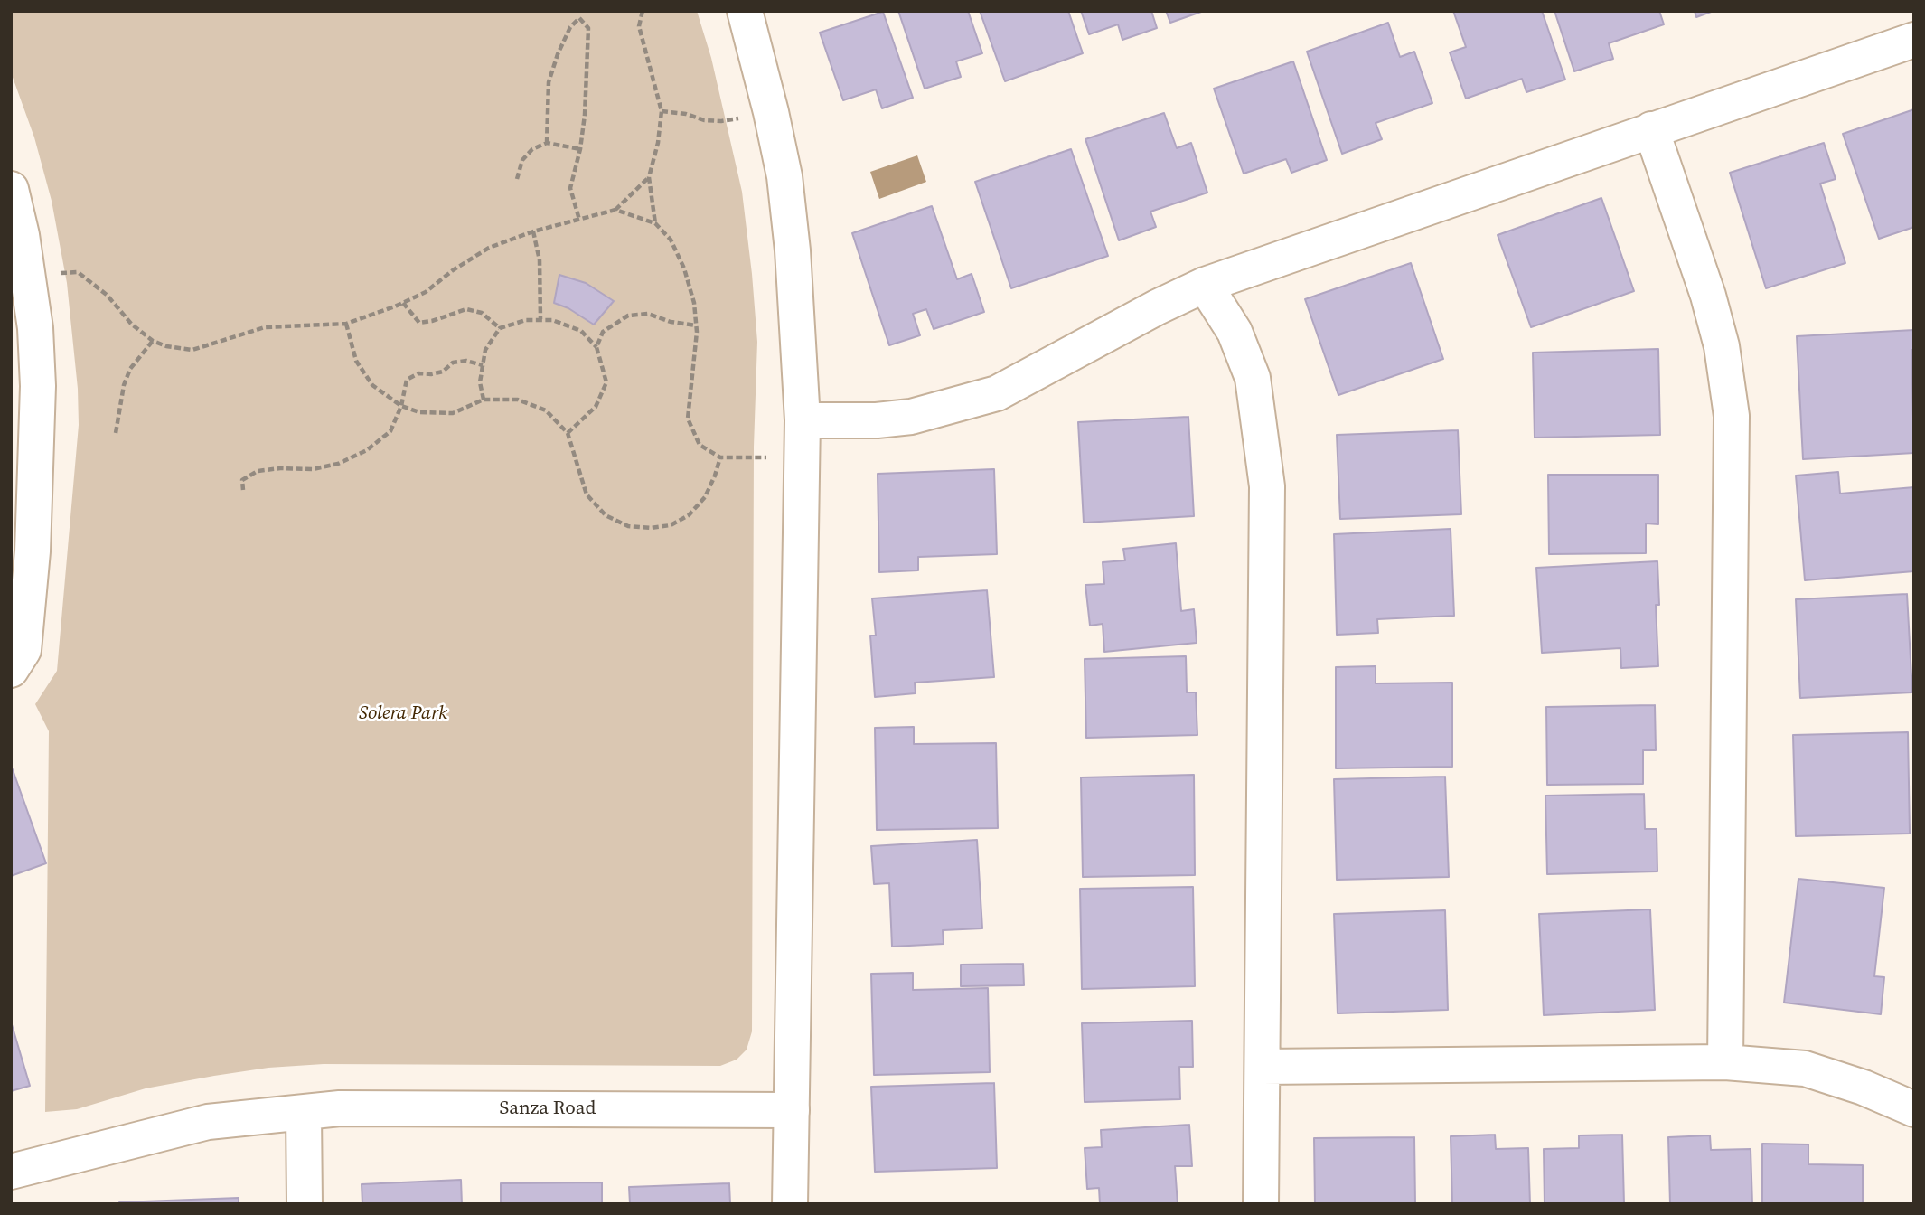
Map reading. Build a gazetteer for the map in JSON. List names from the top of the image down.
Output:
{
  "streets": {
    "street": ["Sanza Road"]
  },
  "parks": ["Solera Park"]
}
